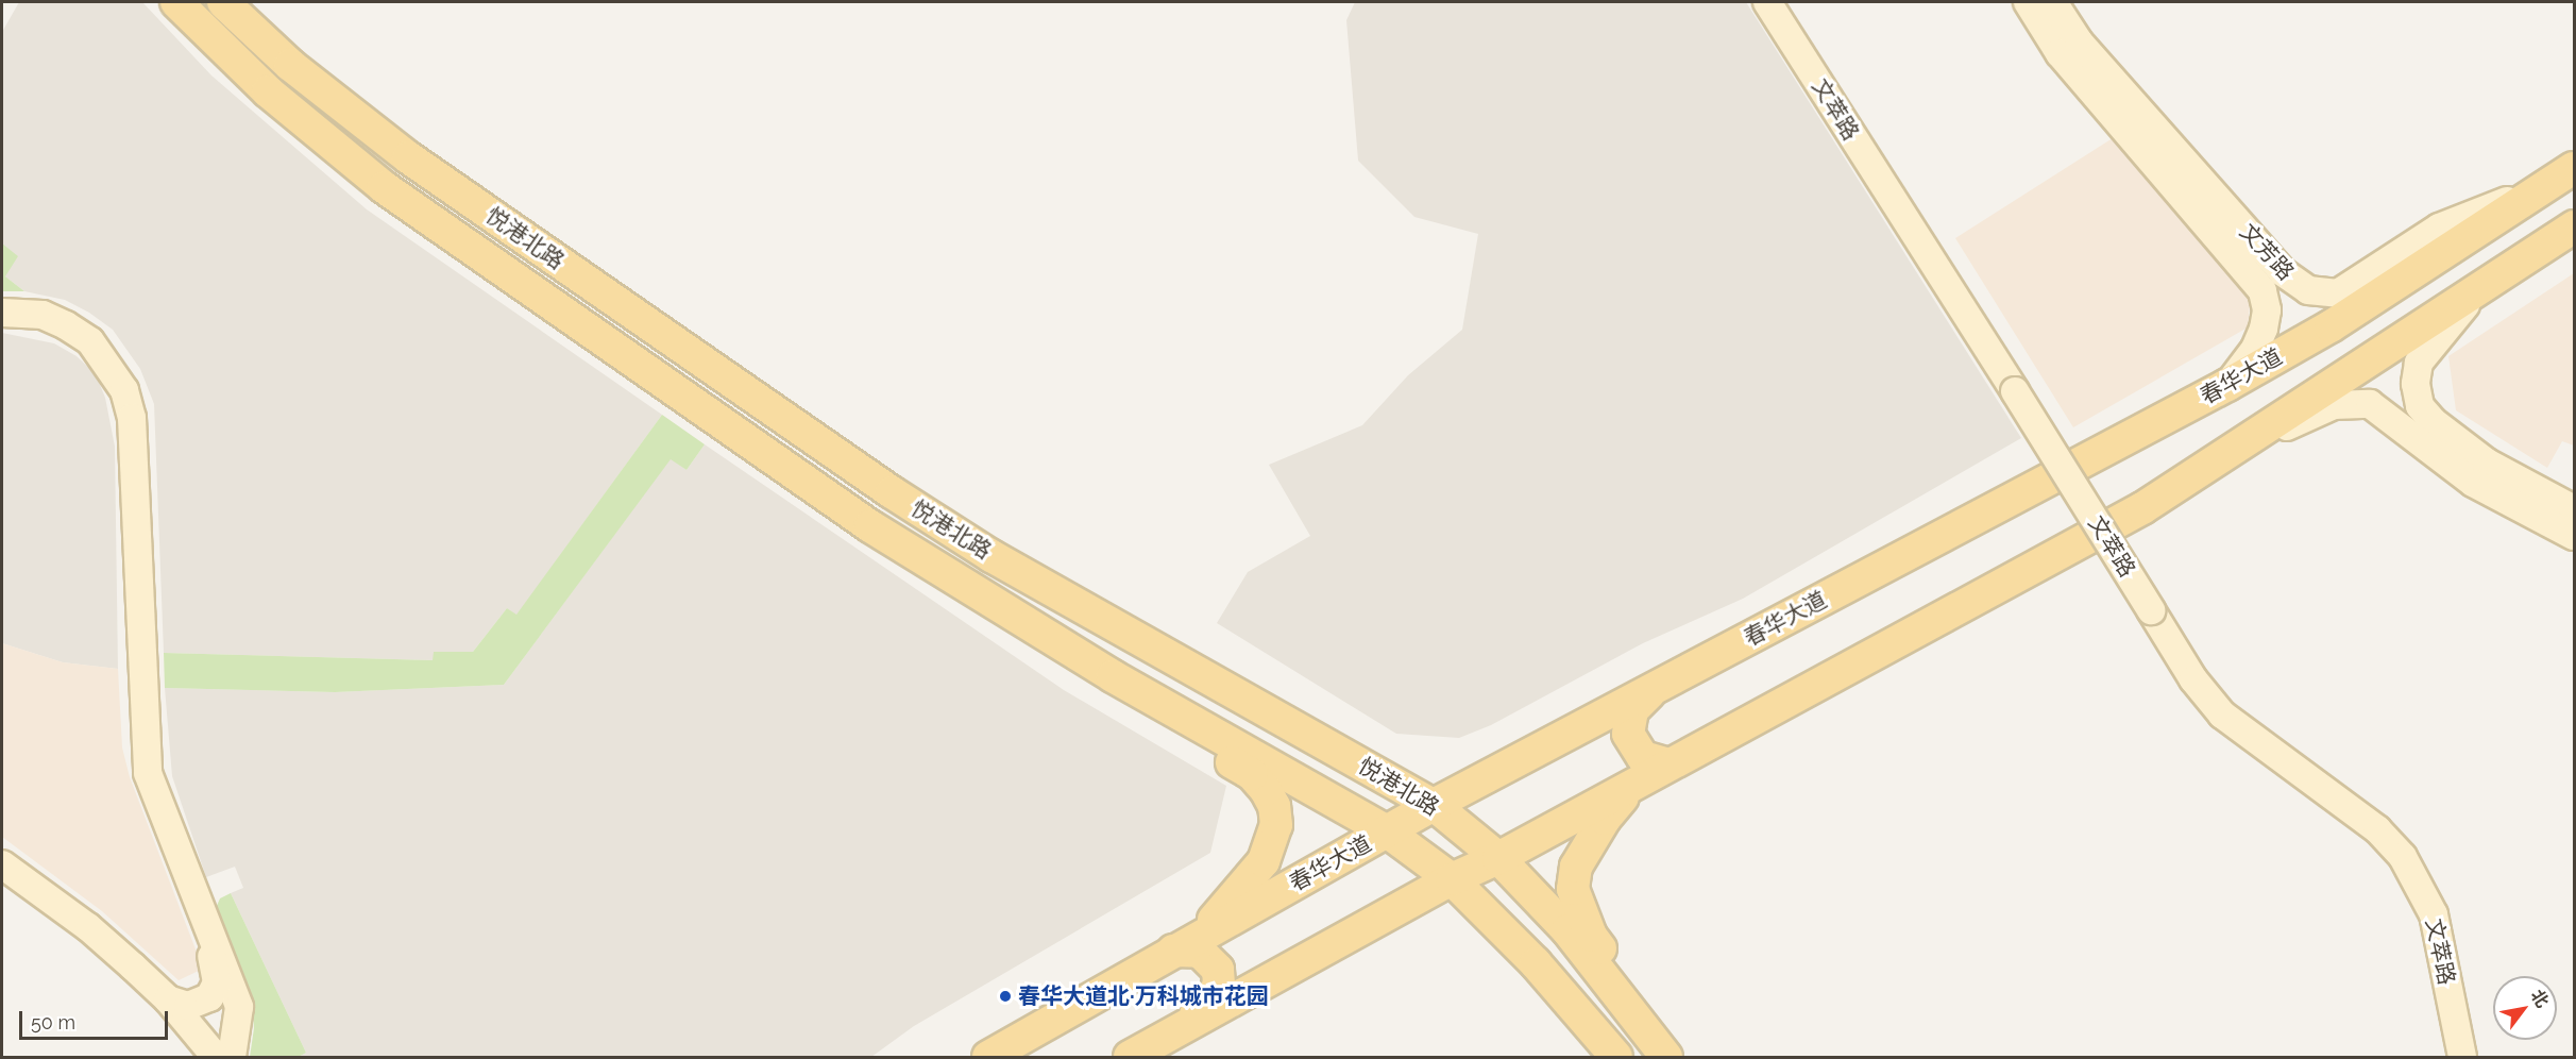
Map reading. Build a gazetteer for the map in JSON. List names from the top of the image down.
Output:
{
  "streets": {
    "main road": ["悦港北路", "春华大道"],
    "street": ["文萃路", "文芳路"]
  },
  "crossings": [
    ["悦港北路", "春华大道"],
    ["文芳路", "春华大道"]
  ],
  "places": ["春华大道北·万科城市花园"],
  "scale_bar": "50 m",
  "north": "top right"
}
